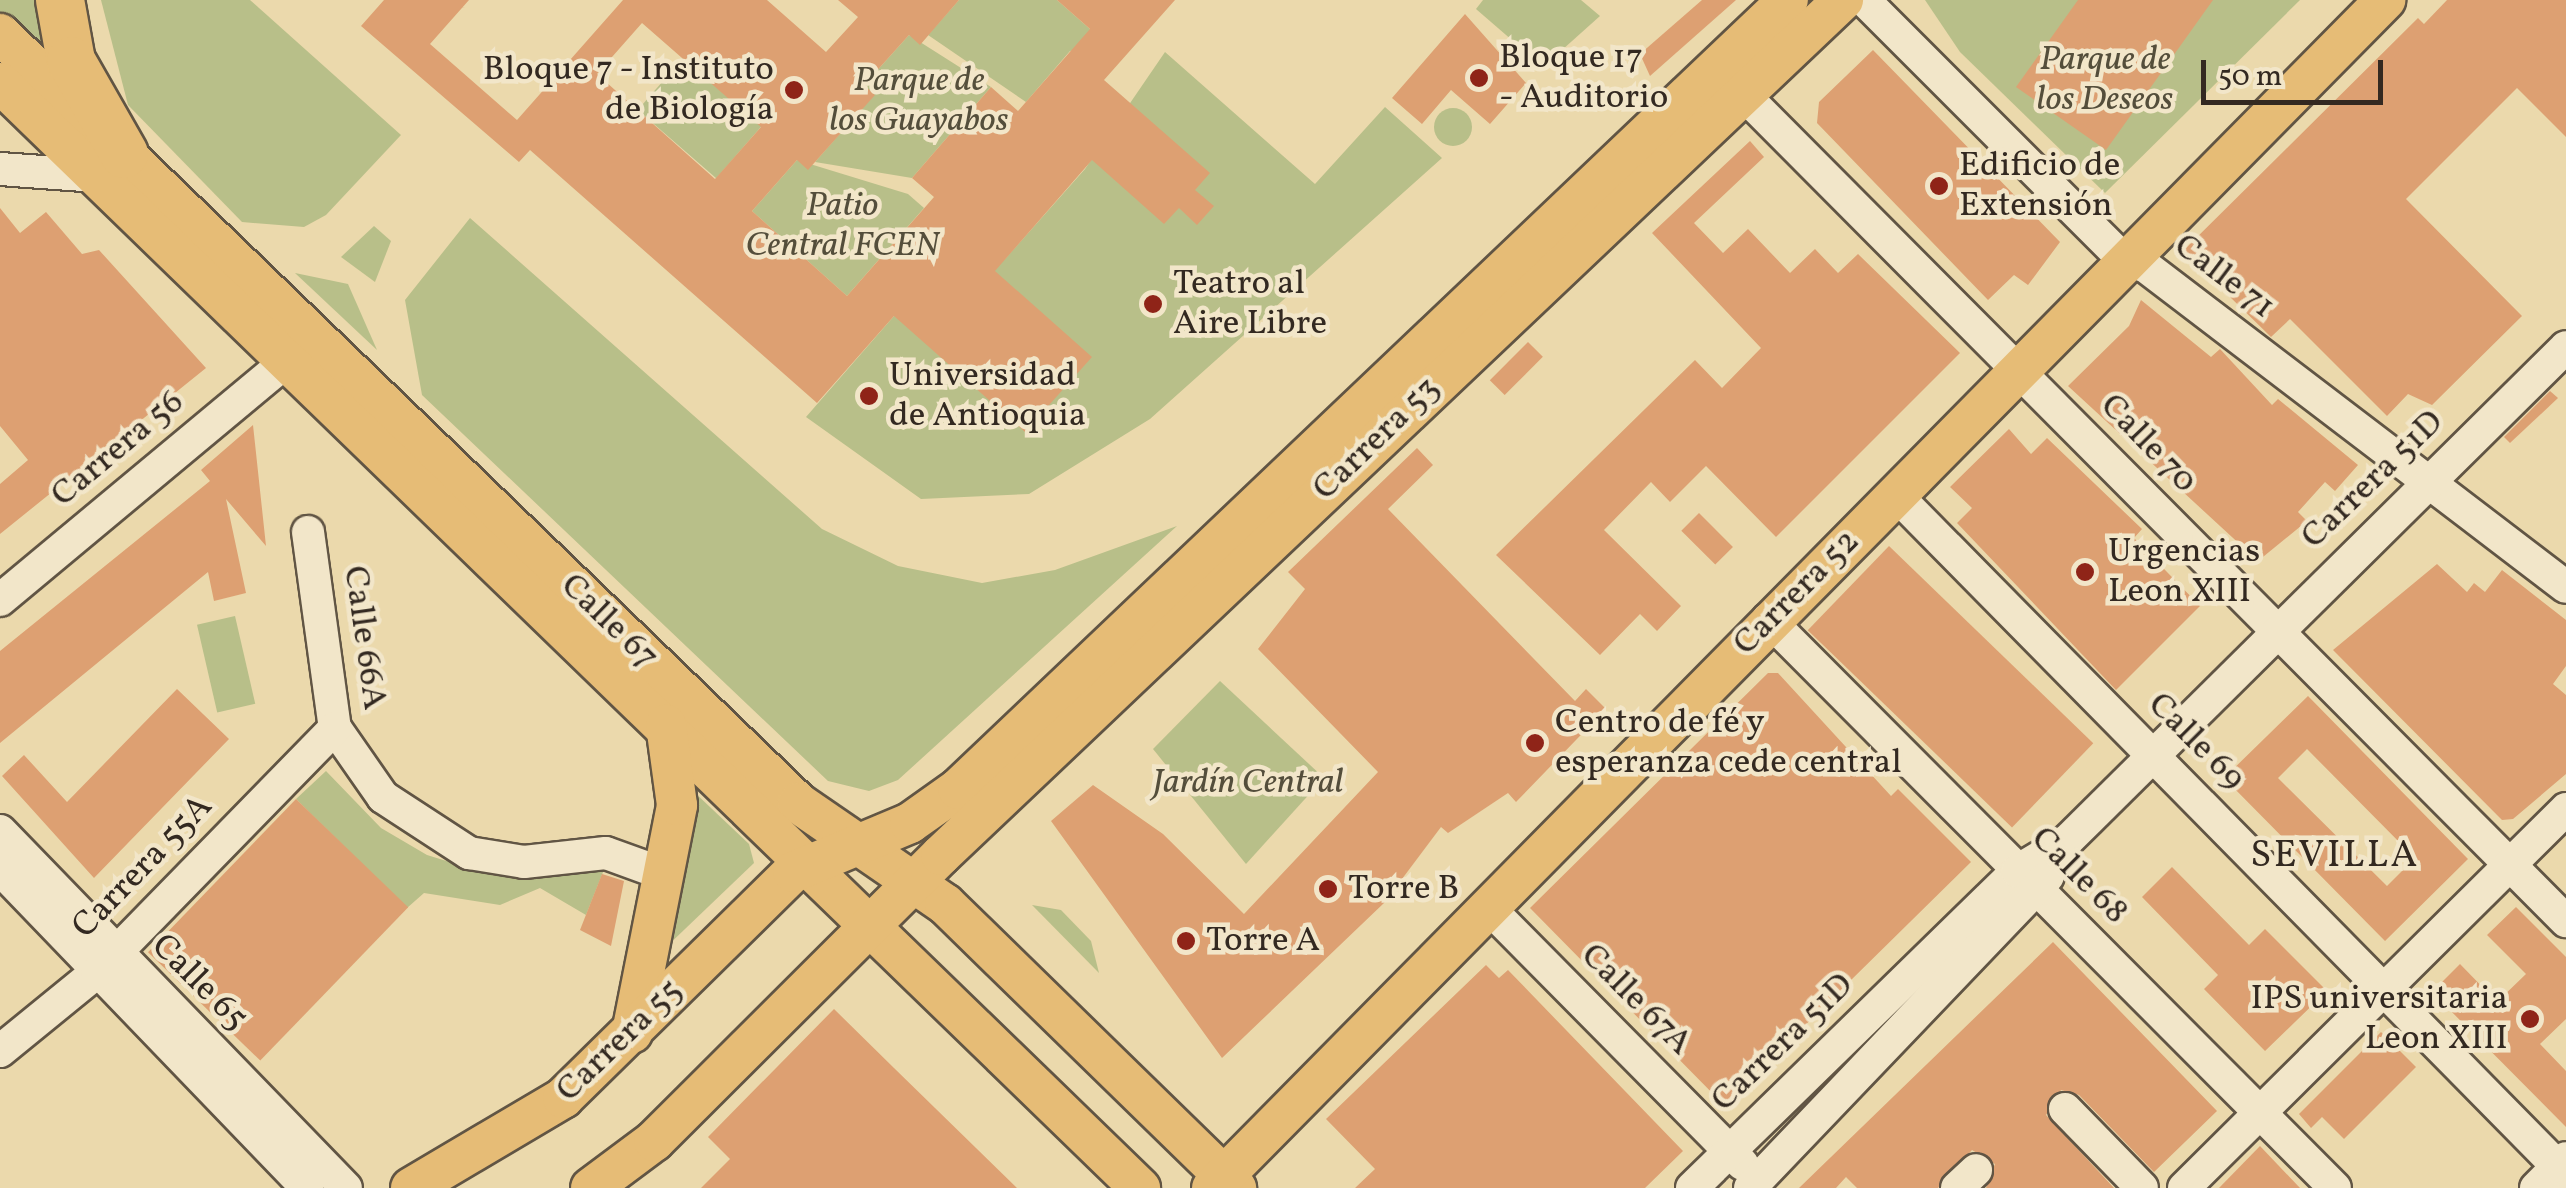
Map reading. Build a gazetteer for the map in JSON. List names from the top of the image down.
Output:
{
  "streets": {
    "main road": [
      "Carrera 53",
      "Carrera 52",
      "Calle 67",
      "Carrera 55"
    ],
    "street": [
      "Calle 71",
      "Calle 70",
      "Carrera 56",
      "Carrera 51D",
      "Calle 66A",
      "Calle 69",
      "Carrera 55A",
      "Calle 68",
      "Calle 65",
      "Calle 67A"
    ]
  },
  "crossings": [
    ["Calle 71", "Carrera 51D"],
    ["Calle 71", "Carrera 52"],
    ["Carrera 53", "Calle 70"],
    ["Carrera 53", "Calle 67"],
    ["Carrera 53", "Carrera 55"],
    ["Calle 70", "Carrera 51D"],
    ["Calle 70", "Carrera 52"],
    ["Carrera 56", "Calle 67"],
    ["Carrera 51D", "Calle 69"],
    ["Carrera 51D", "Calle 68"],
    ["Carrera 51D", "Calle 67A"],
    ["Carrera 52", "Calle 67"],
    ["Carrera 52", "Calle 69"],
    ["Carrera 52", "Calle 68"],
    ["Carrera 52", "Calle 67A"],
    ["Calle 67", "Carrera 55"],
    ["Calle 66A", "Carrera 55A"],
    ["Carrera 55A", "Calle 65"]
  ],
  "districts": ["SEVILLA"],
  "parks": [
    "Parque de los Deseos",
    "Parque de los Guayabos",
    "Patio Central FCEN",
    "Jardín Central"
  ],
  "places": [
    "Bloque 17 - Auditorio",
    "Bloque 7 - Instituto de Biología",
    "Edificio de Extensión",
    "Teatro al Aire Libre",
    "Universidad de Antioquia",
    "Urgencias Leon XIII",
    "Centro de fé y esperanza cede central",
    "Torre B",
    "Torre A",
    "IPS universitaria Leon XIII"
  ],
  "scale_bar": "50 m"
}
